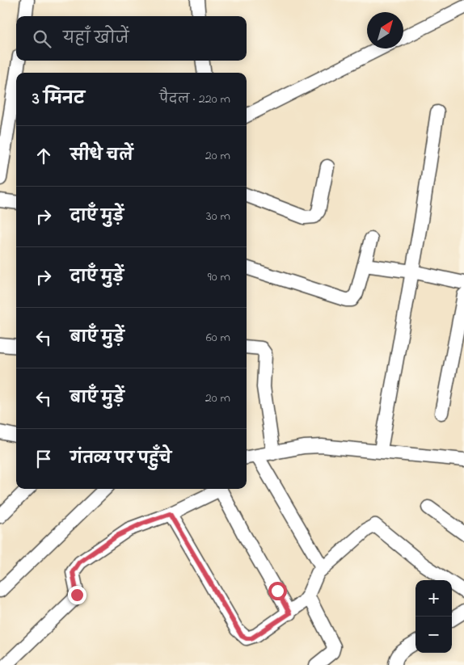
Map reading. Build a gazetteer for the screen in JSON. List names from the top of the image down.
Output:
{
  "north": "top right",
  "page": {
    "search": "यहाँ खोजें",
    "heading": ["3 मिनट", "पैदल · 220 m"],
    "list": [
      ["सीधे चलें", "20 m"],
      ["दाएँ मुड़ें", "30 m"],
      ["दाएँ मुड़ें", "90 m"],
      ["बाएँ मुड़ें", "60 m"],
      ["बाएँ मुड़ें", "20 m"],
      "गंतव्य पर पहुँचे"
    ],
    "map_buttons": ["+", "−"]
  }
}
